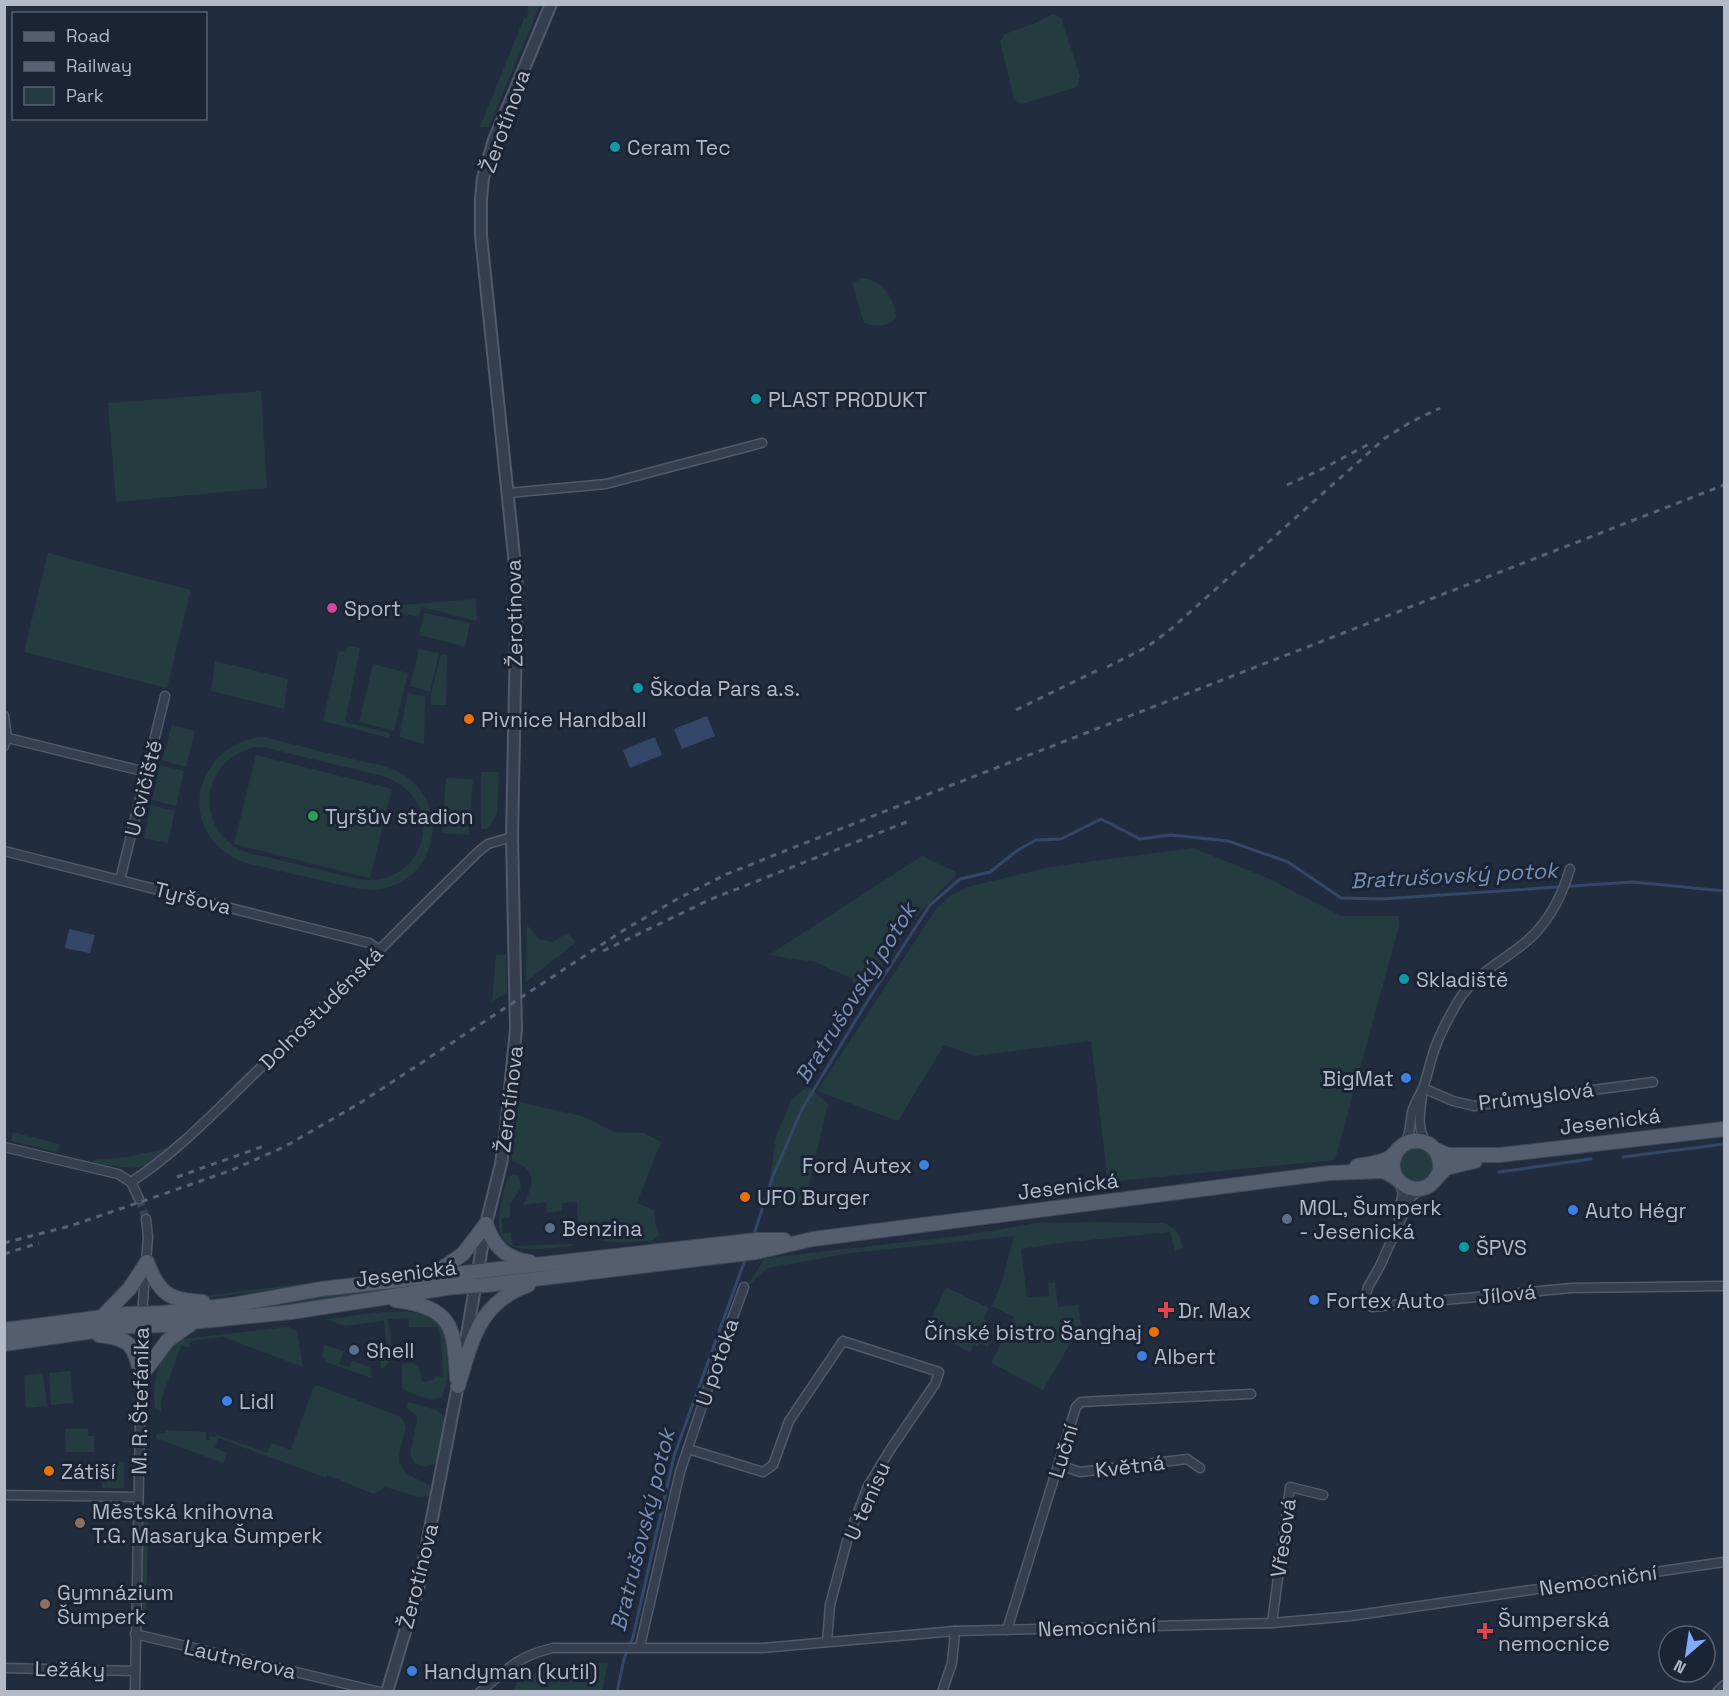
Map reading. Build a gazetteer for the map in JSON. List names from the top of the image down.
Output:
{
  "streets": {
    "main road": ["Jesenická"],
    "street": [
      "Žerotínova",
      "U cvičiště",
      "Tyršova",
      "Dolnostudénská",
      "Průmyslová",
      "Jílová",
      "U potoka",
      "M. R. Štefánika",
      "Luční",
      "Květná",
      "U tenisu",
      "Vřesová",
      "Nemocniční",
      "Lautnerova",
      "Ležáky"
    ]
  },
  "crossings": [
    ["Žerotínova", "Dolnostudénská"],
    ["Žerotínova", "Jesenická"],
    ["U cvičiště", "Tyršova"],
    ["Tyršova", "Dolnostudénská"],
    ["Jesenická", "Jílová"],
    ["Jesenická", "M. R. Štefánika"],
    ["U potoka", "U tenisu"],
    ["U potoka", "Nemocniční"],
    ["M. R. Štefánika", "Lautnerova"],
    ["M. R. Štefánika", "Ležáky"],
    ["Luční", "Květná"],
    ["Luční", "Nemocniční"],
    ["U tenisu", "Nemocniční"],
    ["Vřesová", "Nemocniční"]
  ],
  "water": ["Bratrušovský potok"],
  "places": {
    "other": [
      "Ceram Tec",
      "PLAST PRODUKT",
      "Sport",
      "Škoda Pars a.s.",
      "Pivnice Handball",
      "Tyršův stadion",
      "Skladiště",
      "BigMat",
      "Ford Autex",
      "UFO Burger",
      "Auto Hégr",
      "MOL, Šumperk - Jesenická",
      "Benzina",
      "ŠPVS",
      "Fortex Auto",
      "Čínské bistro Šanghaj",
      "Shell",
      "Albert",
      "Lidl",
      "Zátiší",
      "Městská knihovna T.G. Masaryka Šumperk",
      "Gymnázium Šumperk",
      "Handyman (kutil)"
    ],
    "health": ["Dr. Max", "Šumperská nemocnice"]
  },
  "legend": ["Road", "Railway", "Park"],
  "north": "bottom left"
}
